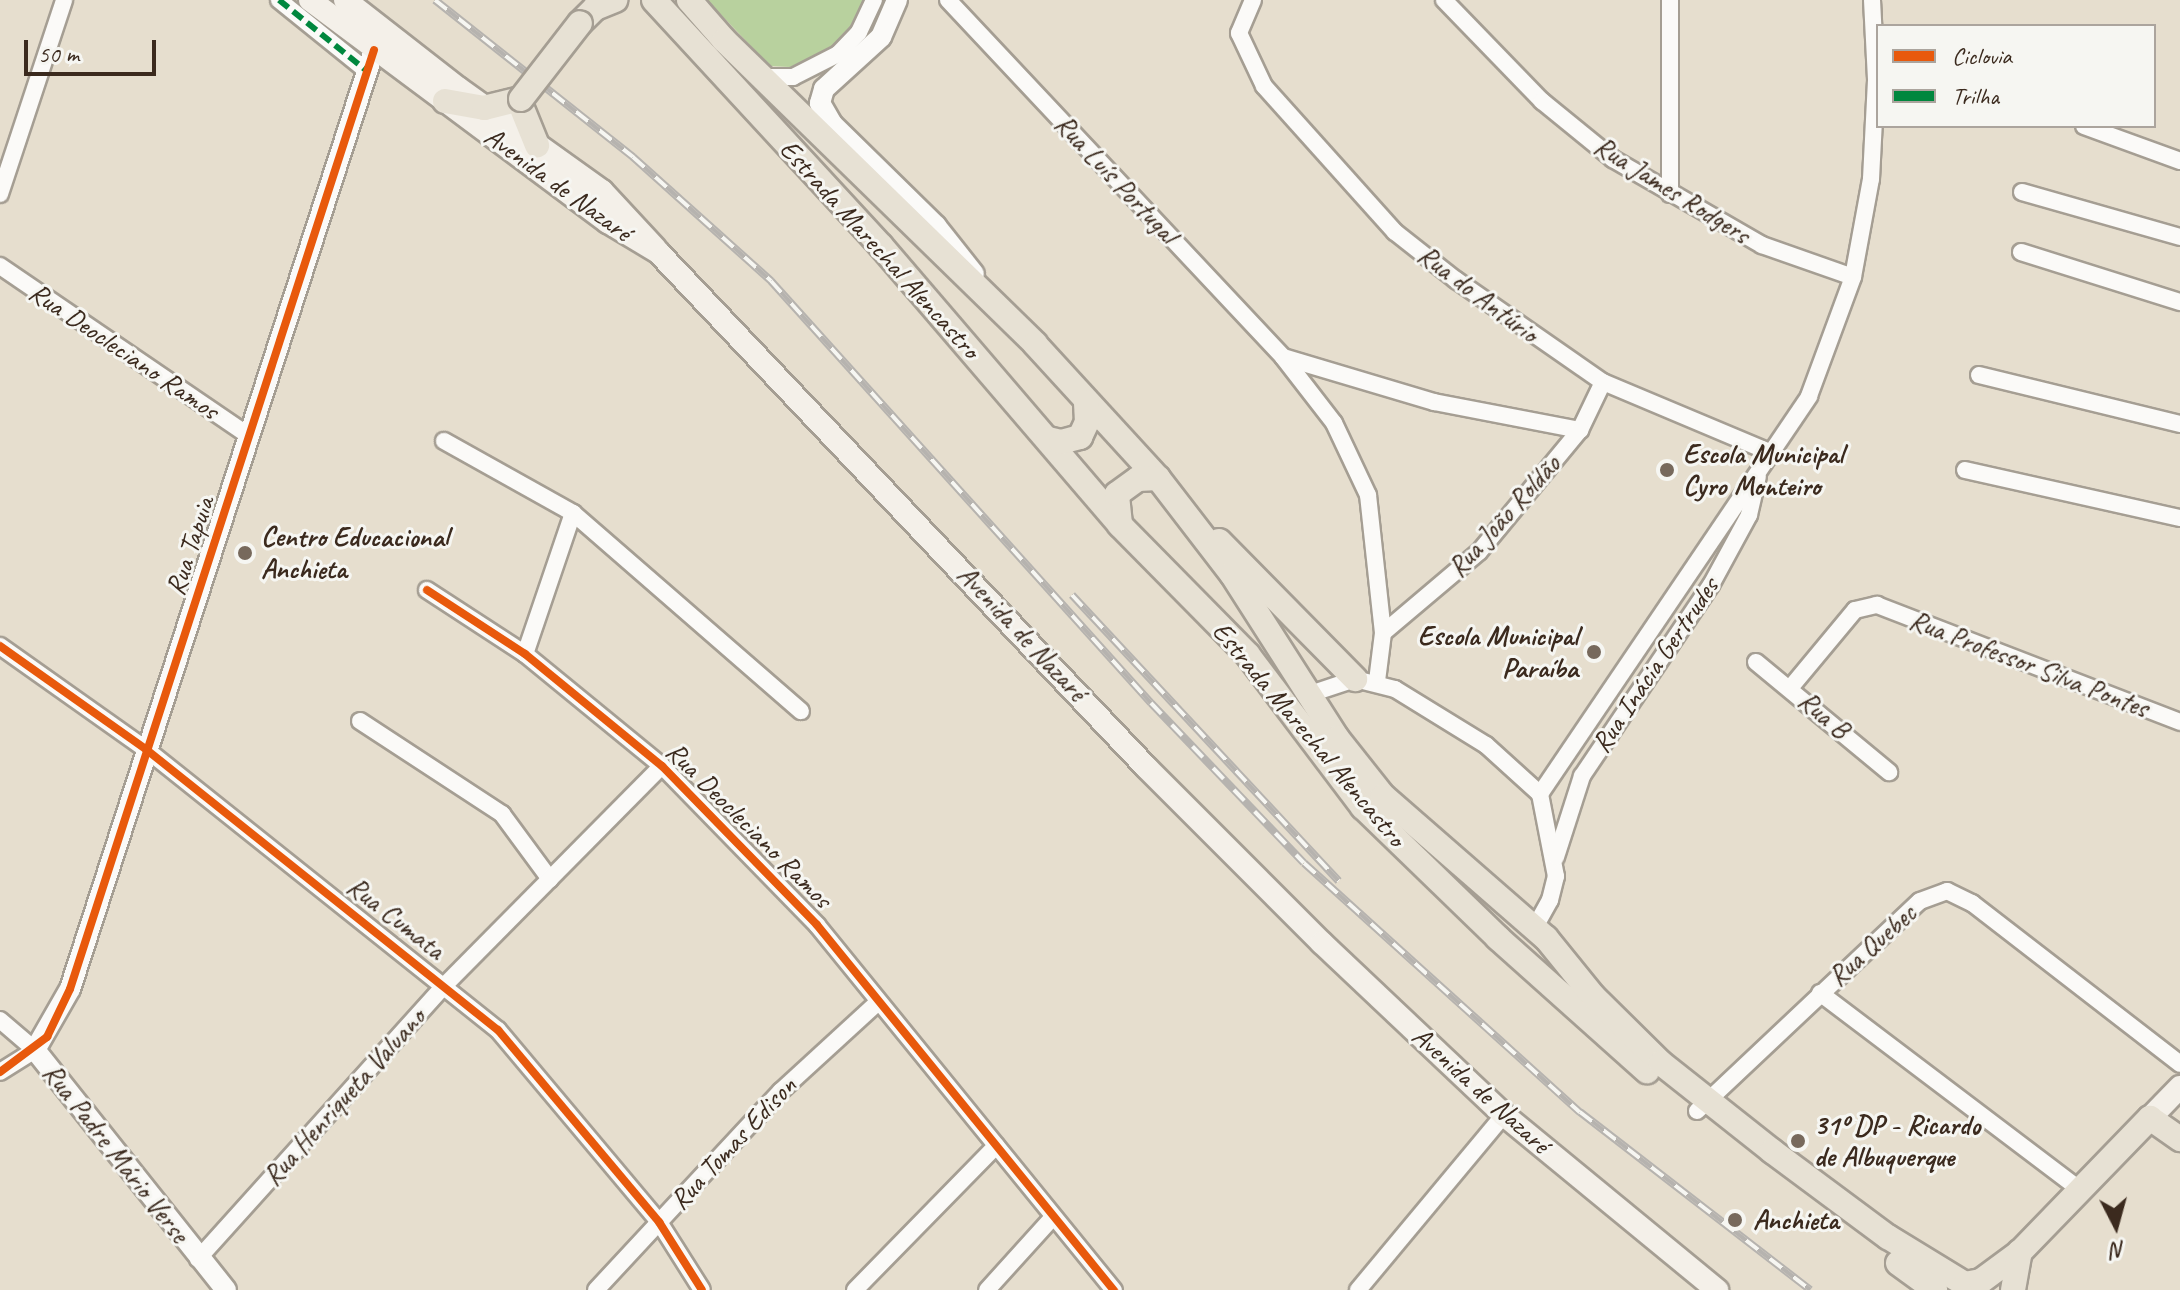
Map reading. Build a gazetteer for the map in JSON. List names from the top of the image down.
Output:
{
  "streets": {
    "main road": ["Avenida de Nazaré", "Estrada Marechal Alencastro"],
    "street": [
      "Rua Luís Portugal",
      "Rua James Rodgers",
      "Rua do Antúrio",
      "Rua Deocleciano Ramos",
      "Rua João Roldão",
      "Rua Tapuia",
      "Rua Professor Silva Pontes",
      "Rua Inácia Gertrudes",
      "Rua B",
      "Rua Cumata",
      "Rua Quebec",
      "Rua Henriqueta Valuano",
      "Rua Tomas Edison",
      "Rua Padre Mário Verse"
    ]
  },
  "crossings": [
    ["Rua Luís Portugal", "Rua João Roldão"],
    ["Avenida de Nazaré", "Rua Tapuia"],
    ["Rua James Rodgers", "Rua Inácia Gertrudes"],
    ["Estrada Marechal Alencastro", "Rua Quebec"],
    ["Rua do Antúrio", "Rua João Roldão"],
    ["Rua do Antúrio", "Rua Inácia Gertrudes"],
    ["Rua Deocleciano Ramos", "Rua Tapuia"],
    ["Rua Deocleciano Ramos", "Rua Henriqueta Valuano"],
    ["Rua Deocleciano Ramos", "Rua Tomas Edison"],
    ["Rua Tapuia", "Rua Cumata"],
    ["Rua Tapuia", "Rua Padre Mário Verse"],
    ["Rua Professor Silva Pontes", "Rua B"],
    ["Rua Cumata", "Rua Henriqueta Valuano"],
    ["Rua Cumata", "Rua Tomas Edison"],
    ["Rua Henriqueta Valuano", "Rua Padre Mário Verse"]
  ],
  "places": [
    "Escola Municipal Cyro Monteiro",
    "Centro Educacional Anchieta",
    "Escola Municipal Paraíba",
    "31º DP - Ricardo de Albuquerque",
    "Anchieta"
  ],
  "legend": ["Ciclovia", "Trilha"],
  "scale_bar": "50 m",
  "north": "bottom"
}
